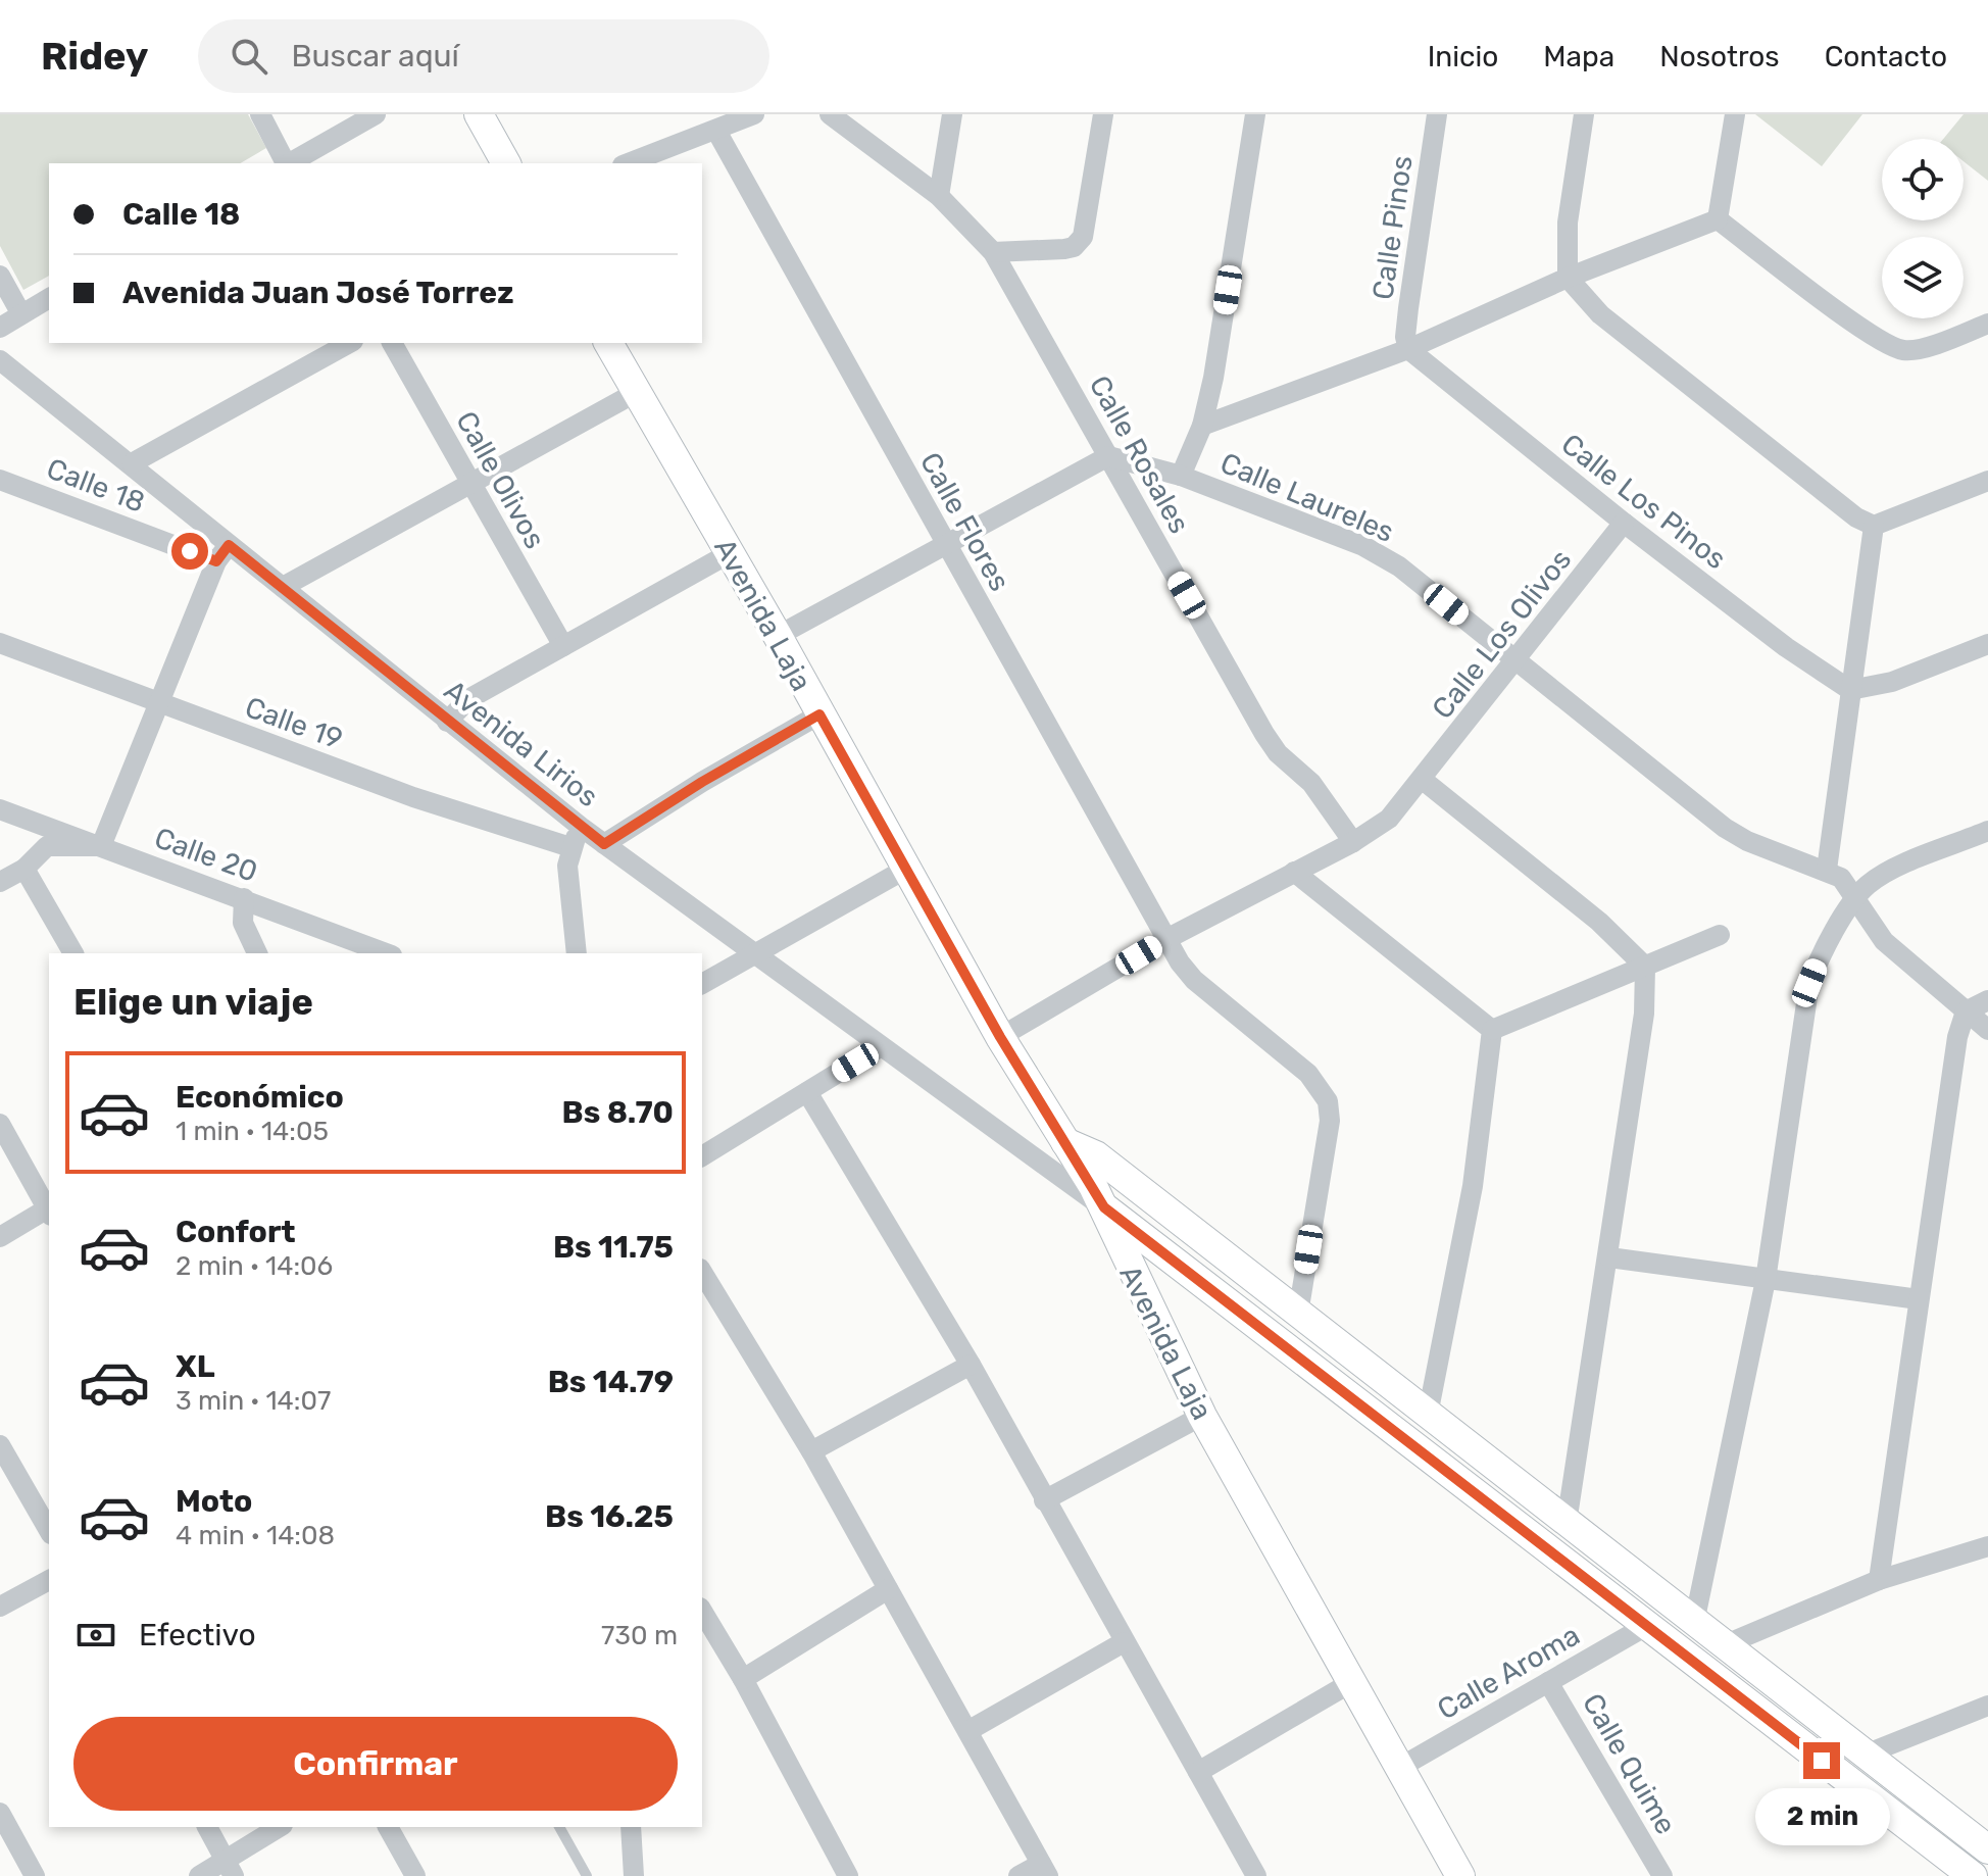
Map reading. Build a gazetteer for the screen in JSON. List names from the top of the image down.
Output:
{
  "streets": {
    "street": [
      "Calle Pinos",
      "Calle Rosales",
      "Calle Olivos",
      "Calle 18",
      "Calle Laureles",
      "Calle Los Pinos",
      "Calle Flores",
      "Avenida Laja",
      "Calle Los Olivos",
      "Calle 19",
      "Avenida Lirios",
      "Calle 20",
      "Calle Aroma",
      "Calle Quime"
    ]
  },
  "crossings": [
    ["Calle Pinos", "Calle Los Pinos"],
    ["Calle Rosales", "Calle Laureles"],
    ["Calle Rosales", "Calle Los Olivos"],
    ["Calle 18", "Avenida Lirios"],
    ["Calle Laureles", "Calle Los Olivos"],
    ["Calle Los Pinos", "Calle Los Olivos"],
    ["Calle Flores", "Calle Los Olivos"],
    ["Avenida Laja", "Calle Los Olivos"],
    ["Avenida Laja", "Avenida Lirios"],
    ["Avenida Laja", "Calle Aroma"],
    ["Calle Aroma", "Calle Quime"]
  ],
  "page": {
    "header": "Ridey",
    "search": "Buscar aquí",
    "nav": [
      "Inicio",
      "Mapa",
      "Nosotros",
      "Contacto"
    ],
    "banner": ["Calle 18", "Avenida Juan José Torrez"],
    "heading": "Elige un viaje",
    "list": [
      {
        "name": "Económico",
        "note": "1 min · 14:05",
        "value": "Bs 8.70"
      },
      {
        "name": "Confort",
        "note": "2 min · 14:06",
        "value": "Bs 11.75"
      },
      {
        "name": "XL",
        "note": "3 min · 14:07",
        "value": "Bs 14.79"
      },
      {
        "name": "Moto",
        "note": "4 min · 14:08",
        "value": "Bs 16.25"
      }
    ],
    "pay": ["Efectivo", "730 m"],
    "buttons": "Confirmar",
    "bubble": "2 min"
  }
}
